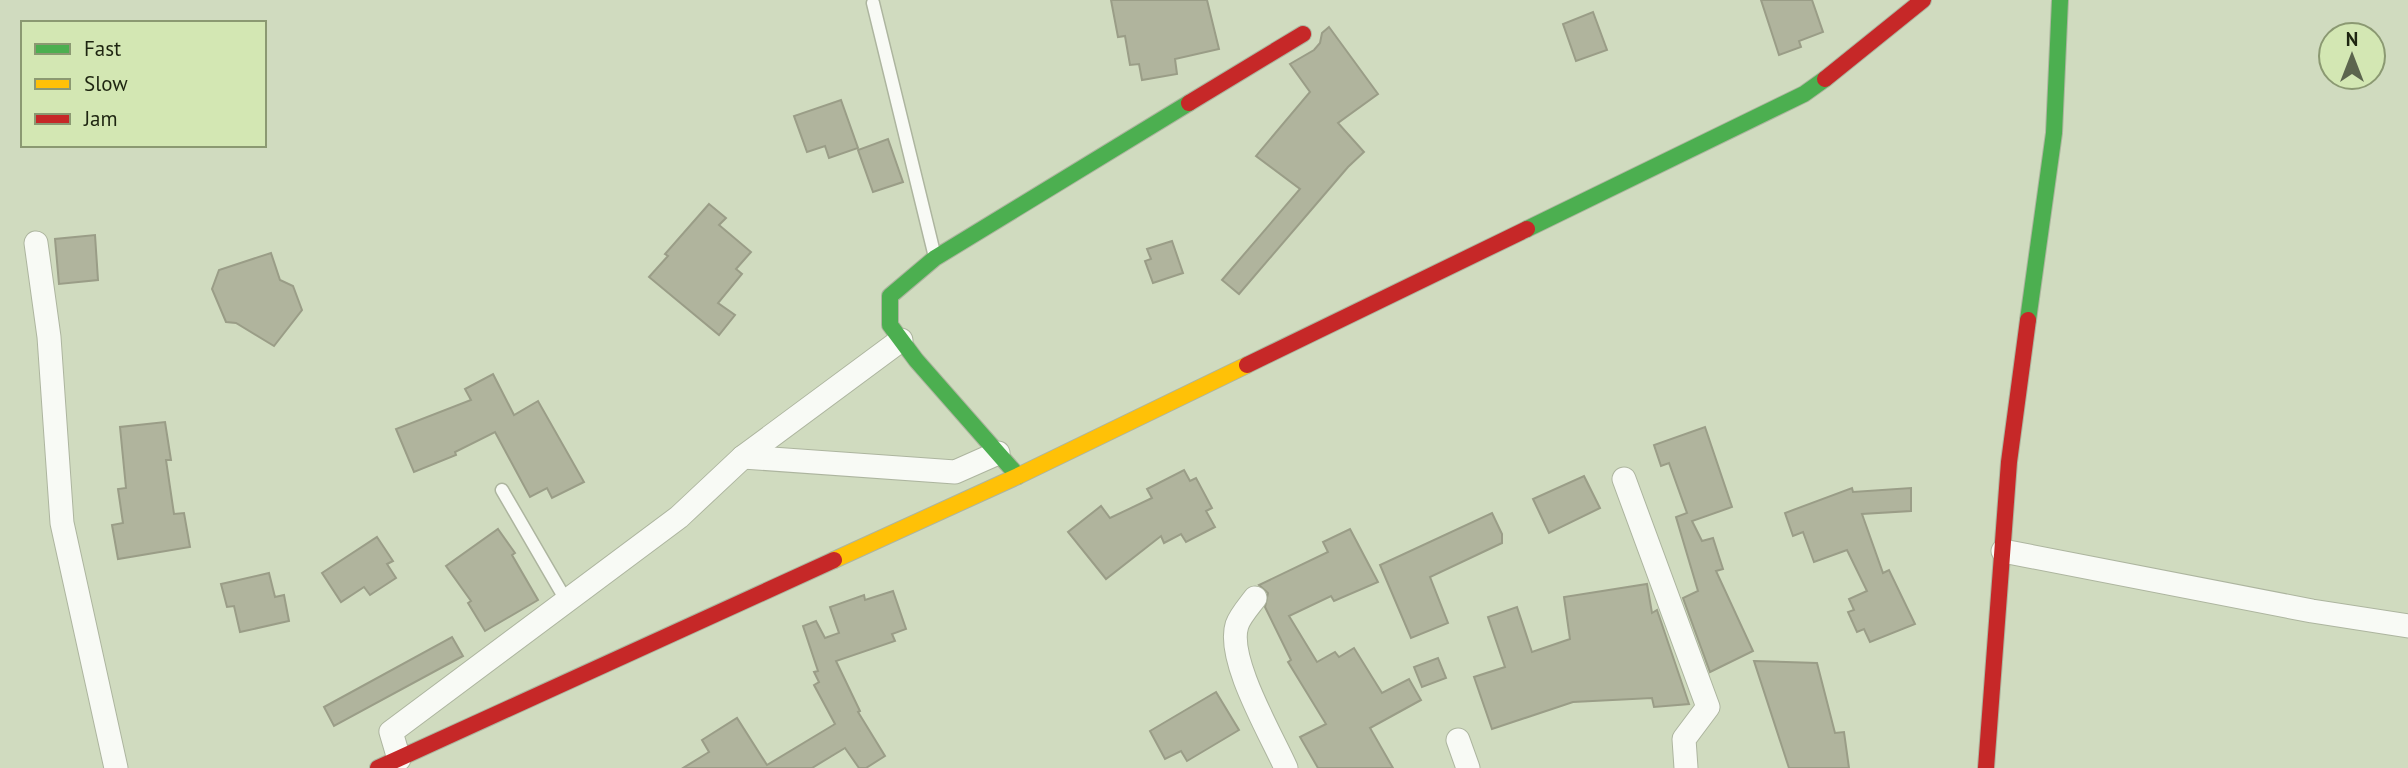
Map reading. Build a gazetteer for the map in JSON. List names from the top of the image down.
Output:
{
  "legend": ["Fast", "Slow", "Jam"],
  "north": "top"
}
